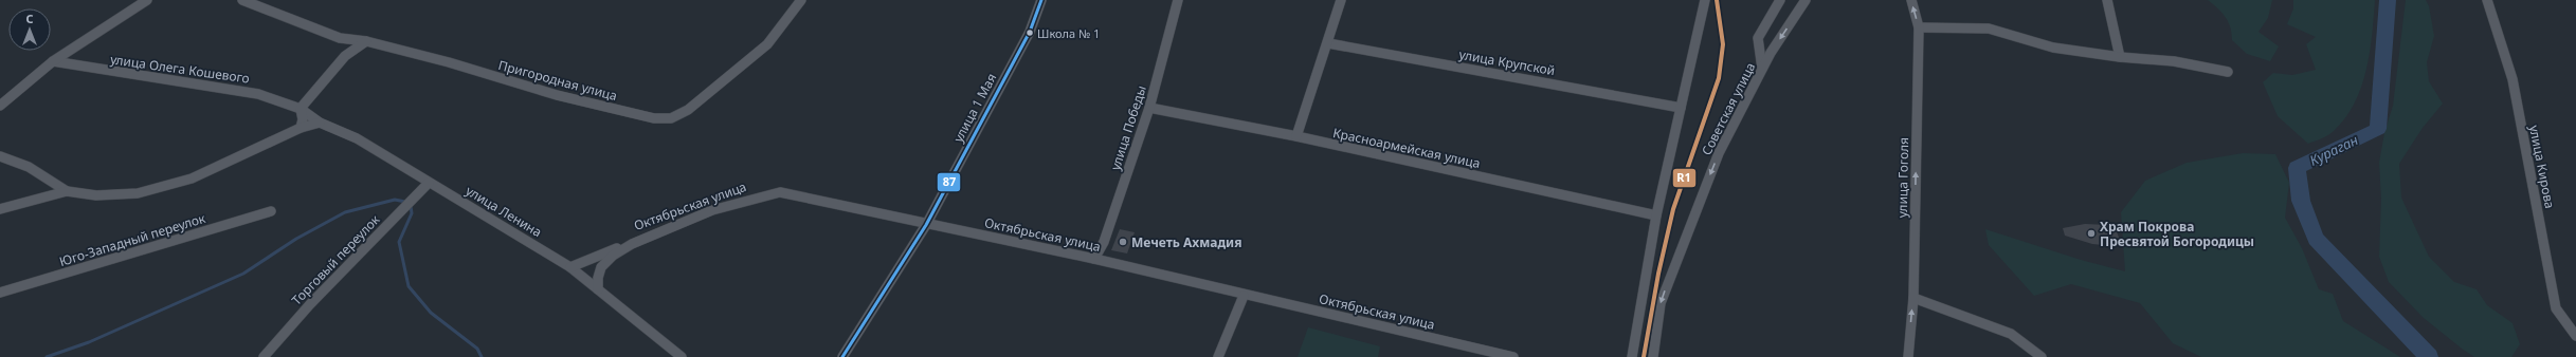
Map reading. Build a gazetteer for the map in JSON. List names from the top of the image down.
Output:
{
  "streets": {
    "street": [
      "улица Крупской",
      "улица Олега Кошевого",
      "Пригородная улица",
      "улица 1 Мая",
      "Советская улица",
      "улица Победы",
      "Красноармейская улица",
      "улица Кирова",
      "улица Гоголя",
      "Октябрьская улица",
      "улица Ленина",
      "Юго-Западный переулок",
      "Торговый переулок"
    ]
  },
  "crossings": [
    ["улица Олега Кошевого", "улица Ленина"],
    ["улица 1 Мая", "Октябрьская улица"],
    ["улица Победы", "Красноармейская улица"],
    ["улица Победы", "Октябрьская улица"],
    ["Октябрьская улица", "улица Ленина"],
    ["улица Ленина", "Торговый переулок"]
  ],
  "one_way": ["улица Гоголя"],
  "water": ["Кураган"],
  "places": ["Школа № 1", "Храм Покрова Пресвятой Богородицы", "Мечеть Ахмадия"],
  "lines": ["transit line R1", "transit line 87"],
  "north": "top"
}
